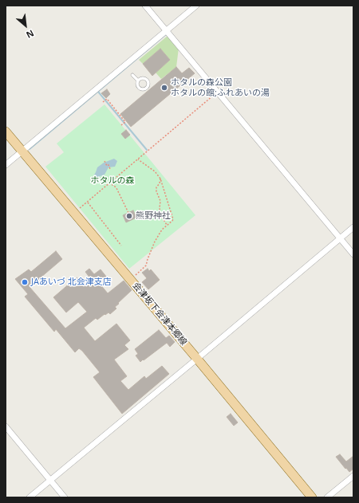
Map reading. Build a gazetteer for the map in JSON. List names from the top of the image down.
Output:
{
  "streets": {
    "main road": ["会津坂下会津本郷線"]
  },
  "parks": ["ホタルの森"],
  "places": ["ホタルの森公園 ホタルの館;ふれあいの湯", "熊野神社", "JAあいづ 北会津支店"],
  "north": "bottom right"
}
